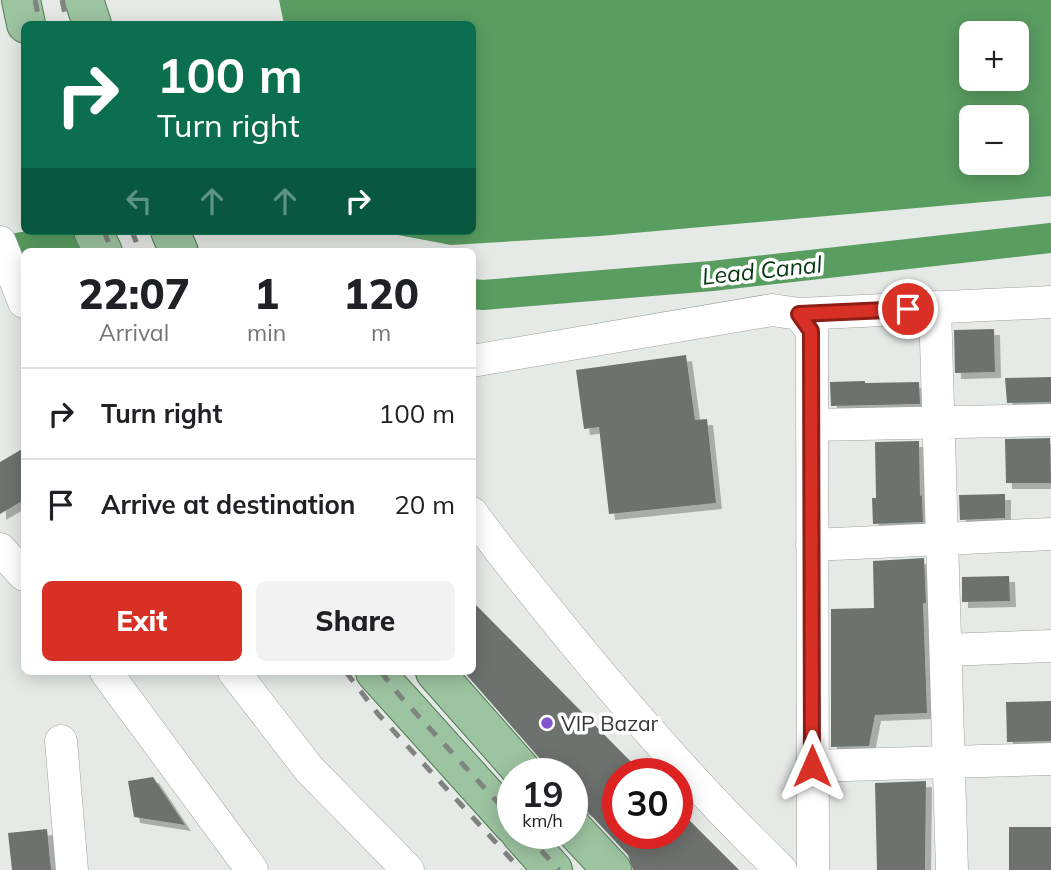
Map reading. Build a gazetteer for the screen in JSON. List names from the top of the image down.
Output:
{
  "water": ["Lead Canal"],
  "places": ["VIP Bazar"],
  "page": {
    "map_buttons": ["+", "−"],
    "turn": ["100 m", "Turn right"],
    "eta": [
      "22:07",
      "Arrival",
      "1",
      "min",
      "120",
      "m"
    ],
    "list": [
      {
        "name": "Turn right",
        "value": "100 m"
      },
      {
        "name": "Arrive at destination",
        "value": "20 m"
      }
    ],
    "buttons": ["Exit", "Share"],
    "speed": "19 km/h",
    "limit": "30"
  }
}
